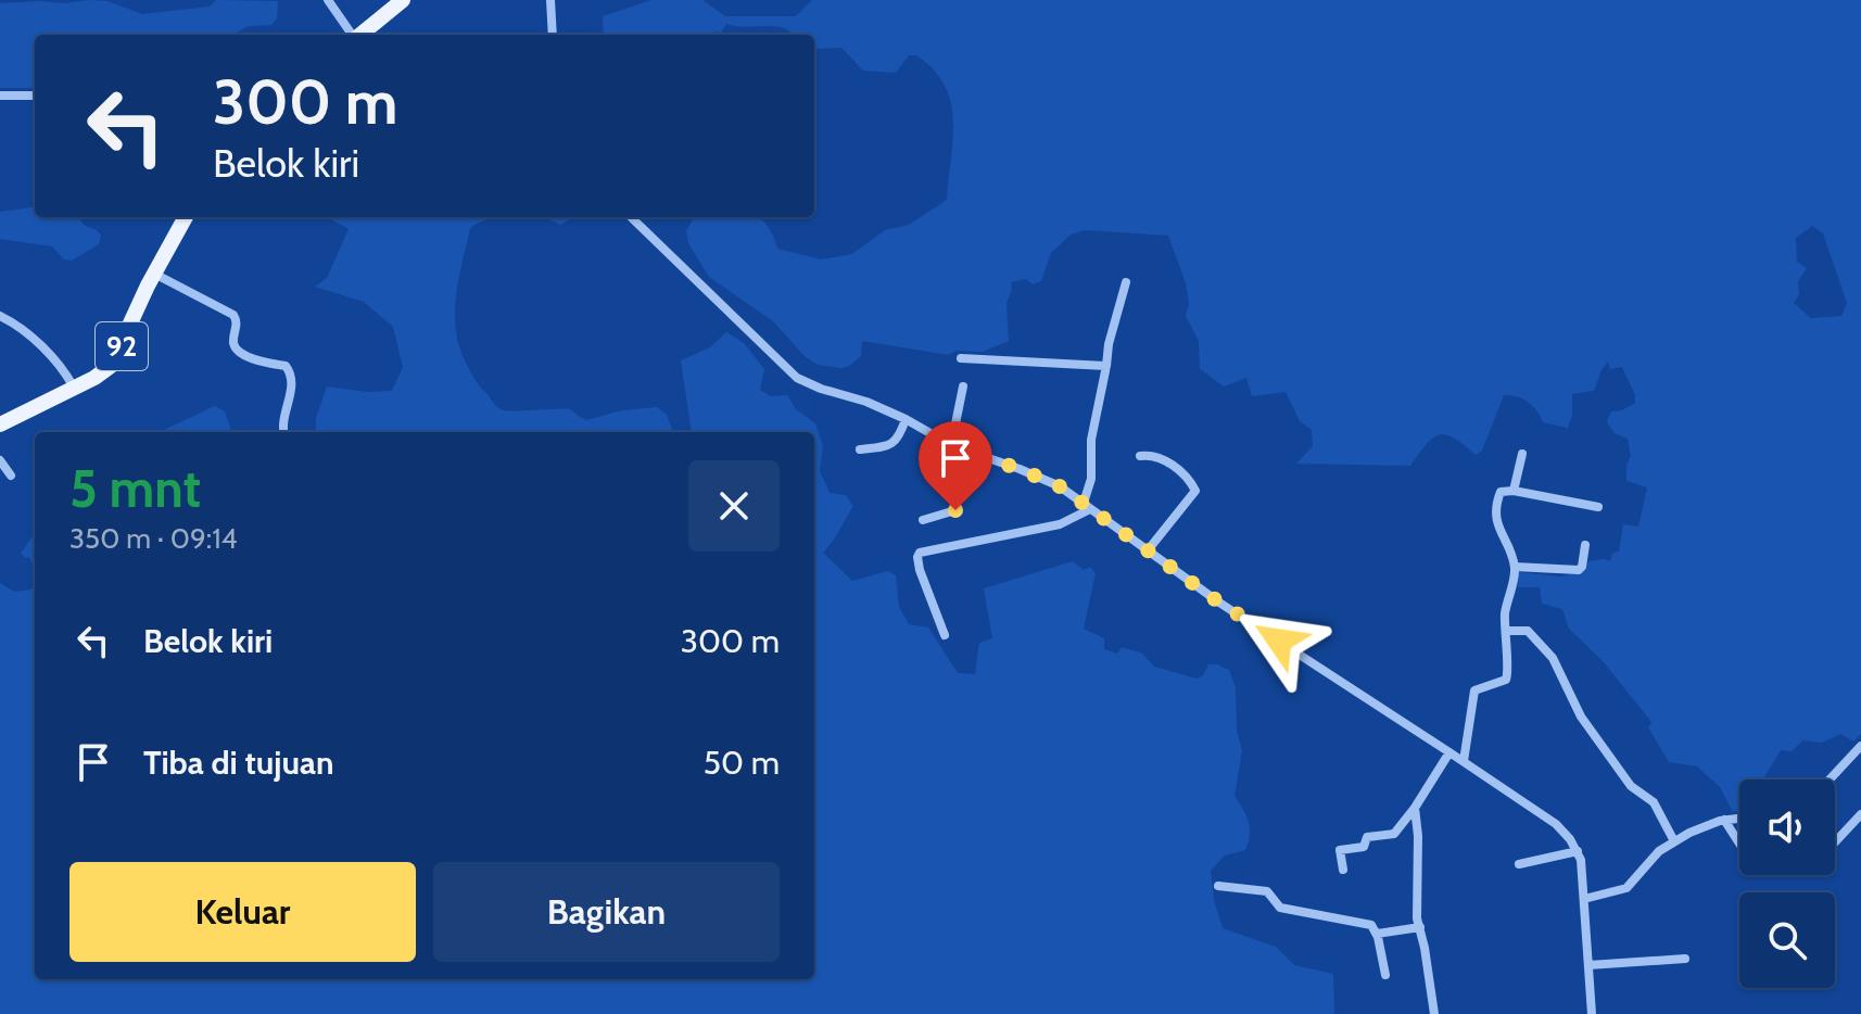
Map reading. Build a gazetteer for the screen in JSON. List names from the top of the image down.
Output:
{
  "streets": {
    "main road": ["92"]
  },
  "page": {
    "turn": ["300 m", "Belok kiri"],
    "heading": ["5 mnt", "350 m · 09:14"],
    "list": [
      {
        "name": "Belok kiri",
        "value": "300 m"
      },
      {
        "name": "Tiba di tujuan",
        "value": "50 m"
      }
    ],
    "buttons": ["Keluar", "Bagikan"]
  }
}
